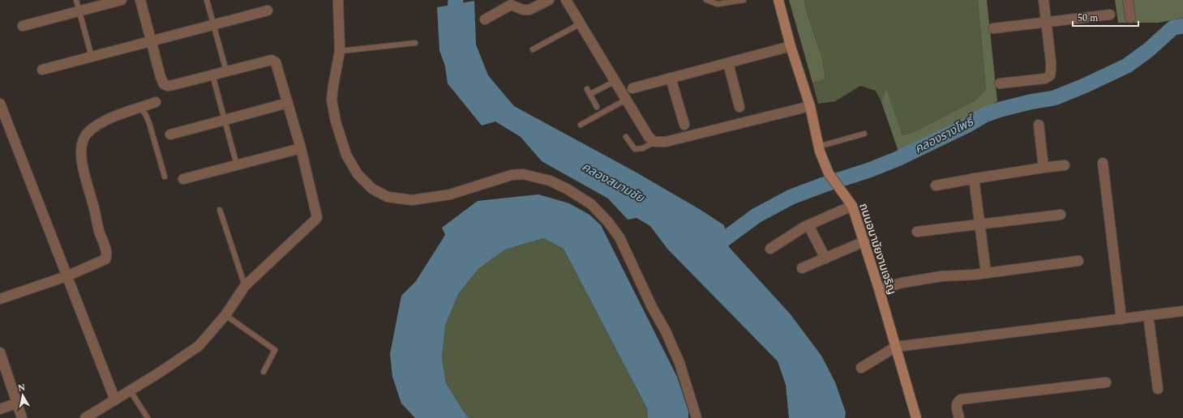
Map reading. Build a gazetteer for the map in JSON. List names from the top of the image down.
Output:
{
  "streets": {
    "street": ["ถนนอนามัยงามเจริญ"]
  },
  "water": ["คลองรางโพธิ์", "คลองสนามชัย"],
  "scale_bar": "50 m",
  "north": "top"
}
